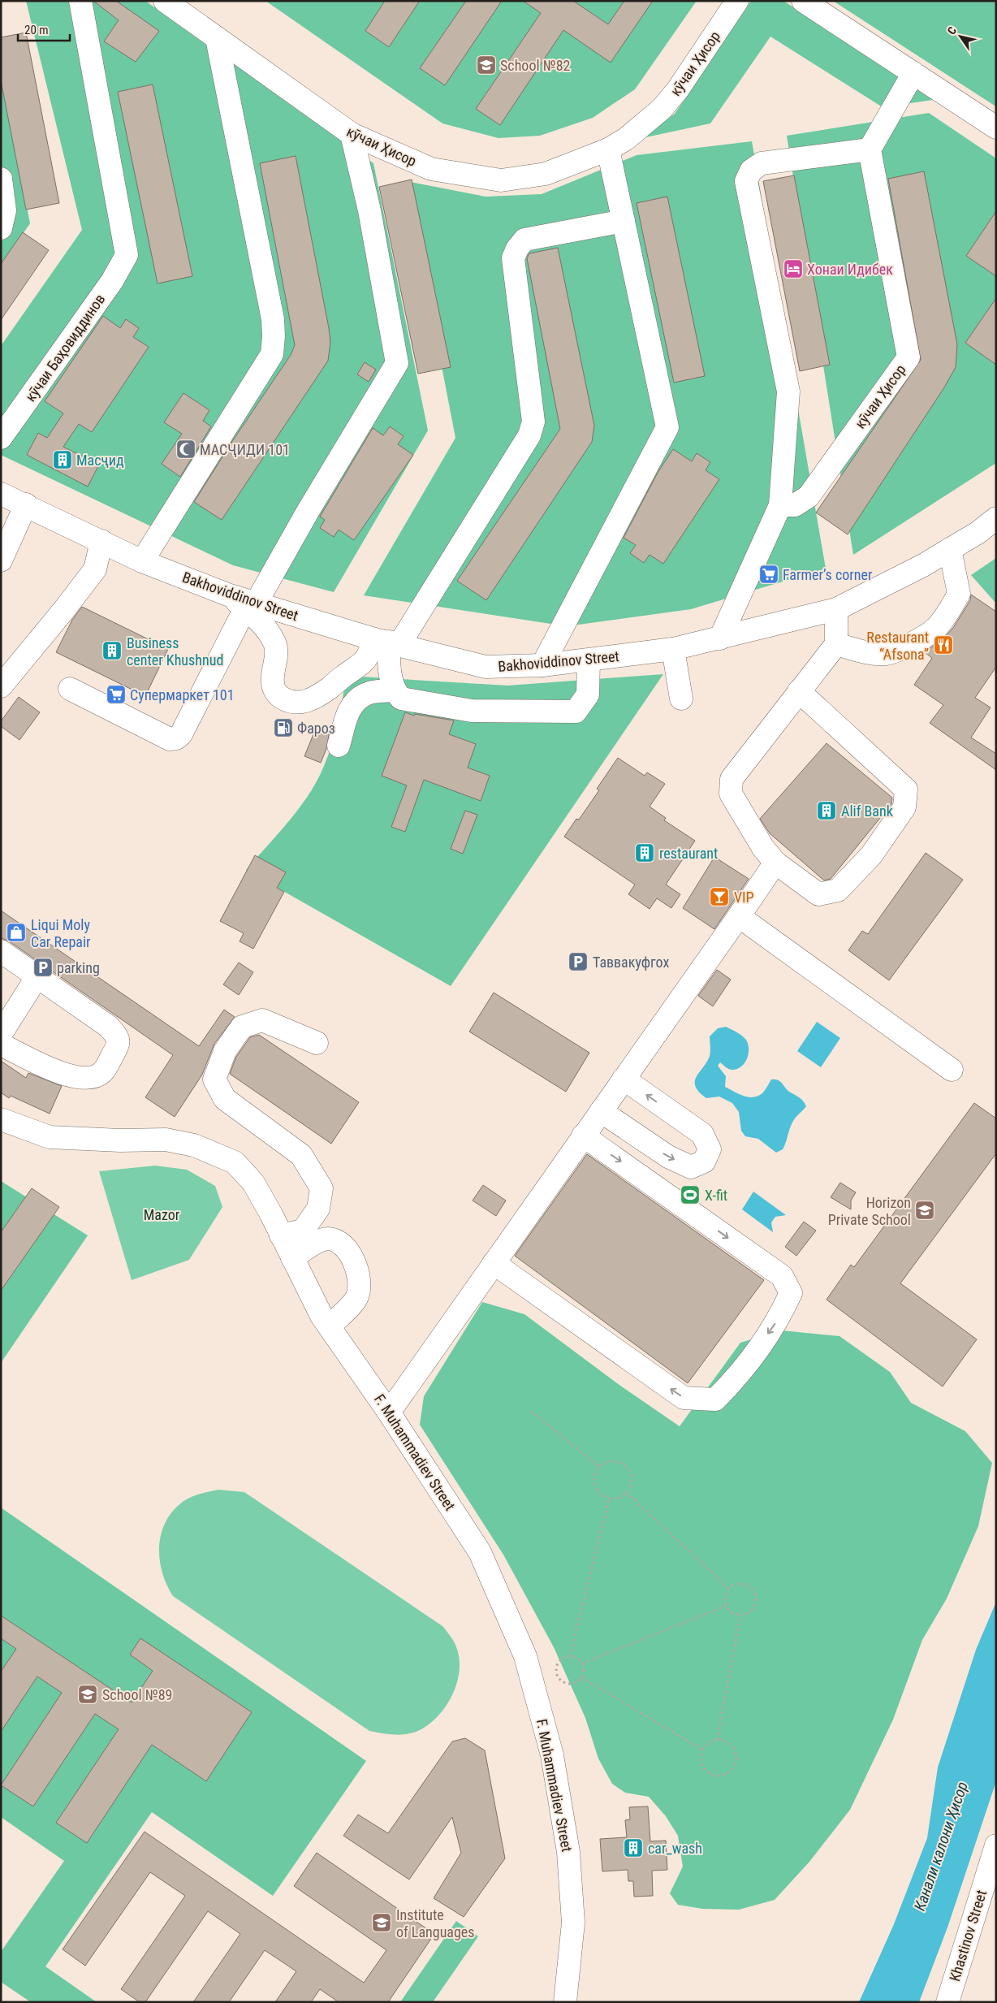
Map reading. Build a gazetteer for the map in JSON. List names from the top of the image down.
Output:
{
  "streets": {
    "street": [
      "кӯчаи Ҳисор",
      "кӯчаи Баҳовиддинов",
      "Bakhoviddinov Street",
      "F. Muhammadiev Street",
      "Khastinov Street"
    ]
  },
  "water": ["Канали калони Ҳисор"],
  "parks": ["Mazor"],
  "places": {
    "school or university": [
      "School №82",
      "Horizon Private School",
      "School №89",
      "Institute of Languages"
    ],
    "hotel": ["Хонаи Идибек"],
    "mosque": ["МАСҶИДИ 101"],
    "building": [
      "Масҷид",
      "Business center Khushnud",
      "Alif Bank",
      "restaurant",
      "car_wash"
    ],
    "supermarket": ["Farmer’s corner", "Супермаркет 101"],
    "restaurant": ["Restaurant “Afsona”"],
    "fuel station": ["Фароз"],
    "bar": ["VIP"],
    "shop": ["Liqui Moly Car Repair"],
    "parking": ["Таввакуфгох", "parking"],
    "sports": ["X-fit"]
  },
  "scale_bar": "20 m",
  "north": "top left"
}
